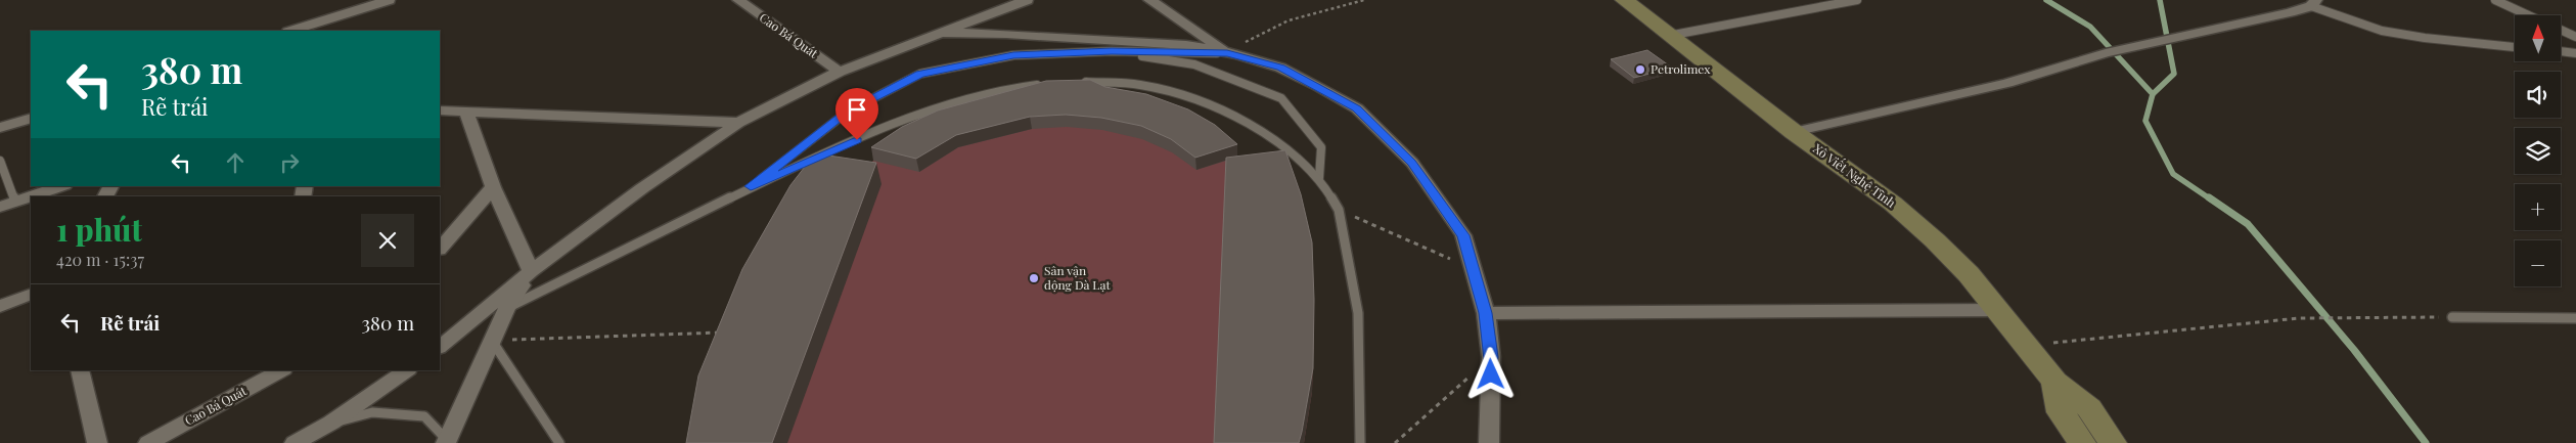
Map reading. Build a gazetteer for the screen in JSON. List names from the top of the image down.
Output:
{
  "streets": {
    "main road": ["Xô Viết Nghệ Tĩnh"],
    "street": ["Cao Bá Quát"]
  },
  "places": ["Petrolimex", "Sân vận động Đà Lạt"],
  "north": "top",
  "page": {
    "map_buttons": ["+", "−"],
    "turn": ["380 m", "Rẽ trái"],
    "heading": ["1 phút", "420 m · 15:37"],
    "list": [
      {
        "name": "Rẽ trái",
        "value": "380 m"
      }
    ]
  }
}
